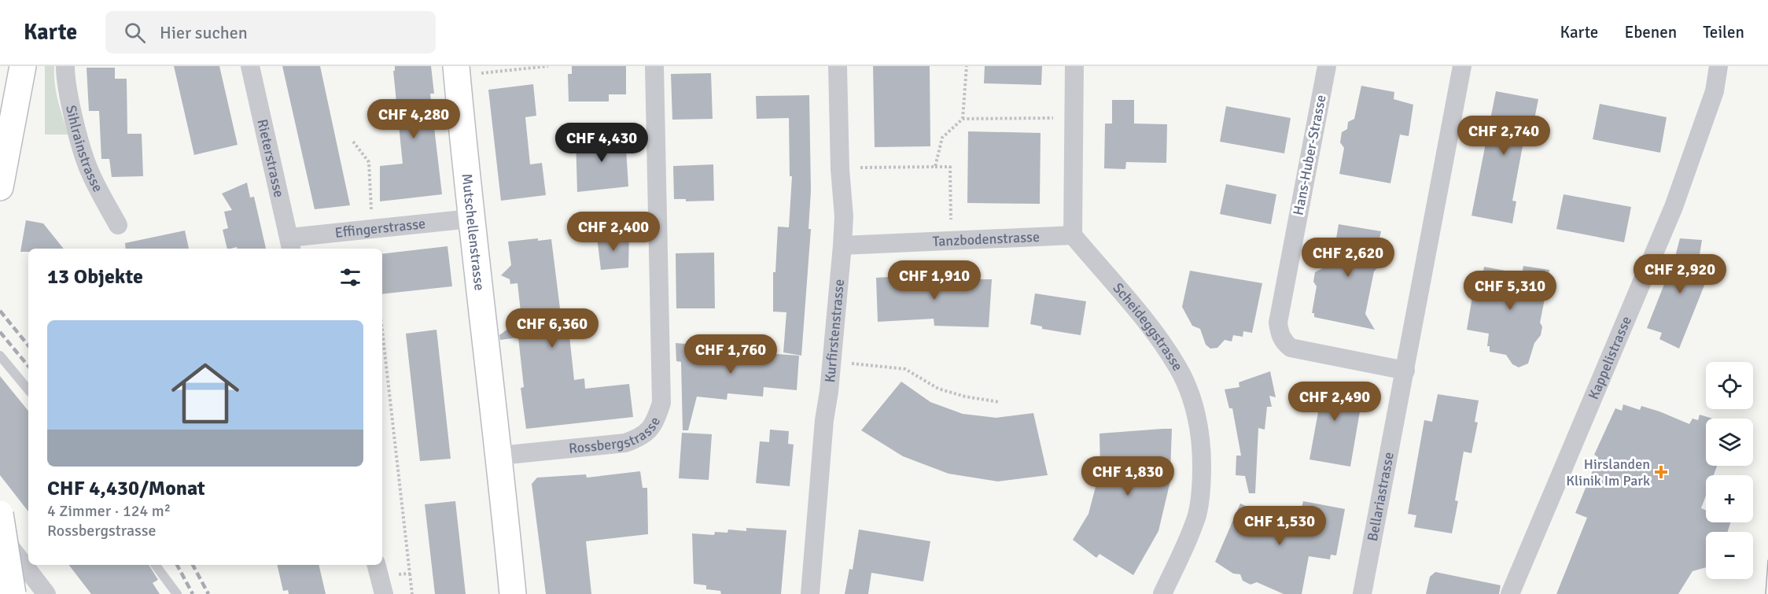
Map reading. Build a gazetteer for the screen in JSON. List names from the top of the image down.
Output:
{
  "streets": {
    "main road": ["Mutschellenstrasse"],
    "street": [
      "Sihlrainstrasse",
      "Hans-Huber-Strasse",
      "Rieterstrasse",
      "Effingerstrasse",
      "Tanzbodenstrasse",
      "Scheideggstrasse",
      "Kurfirstenstrasse",
      "Kappelistrasse",
      "Rossbergstrasse",
      "Bellariastrasse"
    ]
  },
  "crossings": [
    ["Hans-Huber-Strasse", "Bellariastrasse"],
    ["Rieterstrasse", "Effingerstrasse"],
    ["Effingerstrasse", "Mutschellenstrasse"],
    ["Mutschellenstrasse", "Rossbergstrasse"],
    ["Tanzbodenstrasse", "Scheideggstrasse"],
    ["Tanzbodenstrasse", "Kurfirstenstrasse"]
  ],
  "places": {
    "health": ["Hirslanden Klinik Im Park"]
  },
  "page": {
    "header": "Karte",
    "search": "Hier suchen",
    "nav": ["Karte", "Ebenen", "Teilen"],
    "price": [
      "CHF 4,280",
      "CHF 2,740",
      "CHF 4,430",
      "CHF 2,400",
      "CHF 2,620",
      "CHF 2,920",
      "CHF 1,910",
      "CHF 5,310",
      "CHF 6,360",
      "CHF 1,760",
      "CHF 2,490",
      "CHF 1,830",
      "CHF 1,530"
    ],
    "heading": "13 Objekte",
    "list": [
      {
        "name": "CHF 4,430/Monat",
        "note": "4 Zimmer · 124 m² · Rossbergstrasse"
      }
    ],
    "map_buttons": ["+", "−"]
  }
}
